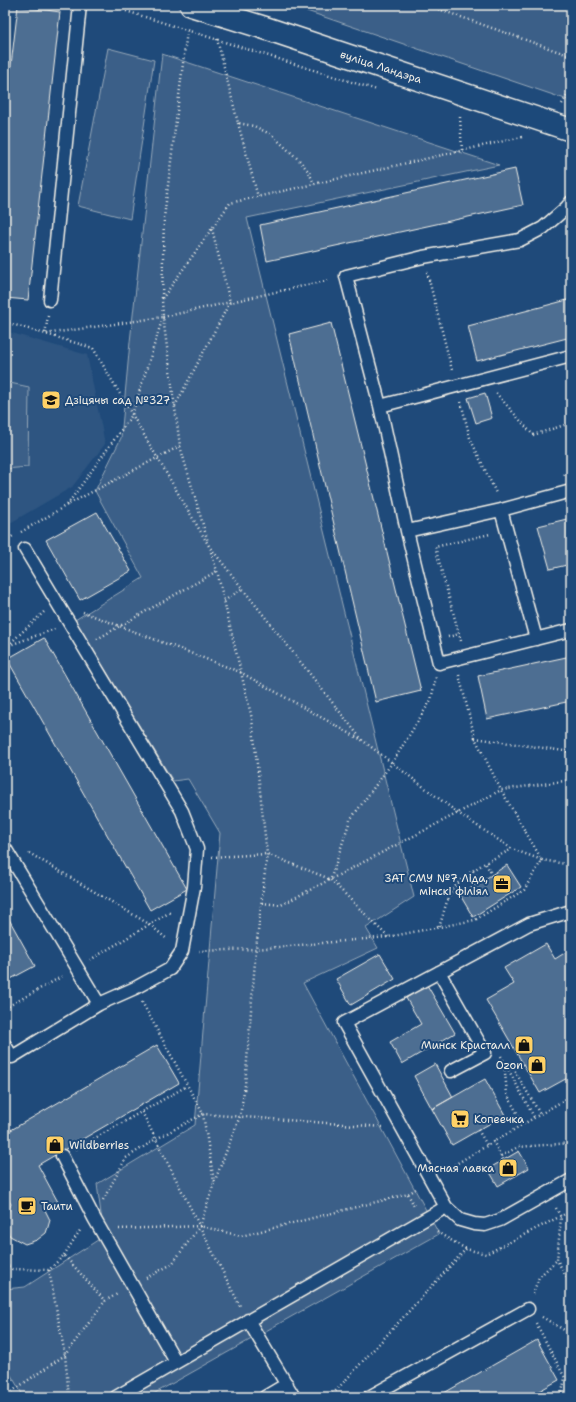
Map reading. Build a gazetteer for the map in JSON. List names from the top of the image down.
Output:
{
  "streets": {
    "street": ["вуліца Ландэра"]
  },
  "places": {
    "school or university": ["Дзіцячы сад №327"],
    "office": ["ЗАТ СМУ №7 Ліда, мінскі філіял"],
    "shop": [
      "Минск Кристалл",
      "Ozon",
      "Wildberries",
      "Мясная лавка"
    ],
    "supermarket": ["Копеечка"],
    "cafe": ["Таити"]
  }
}
